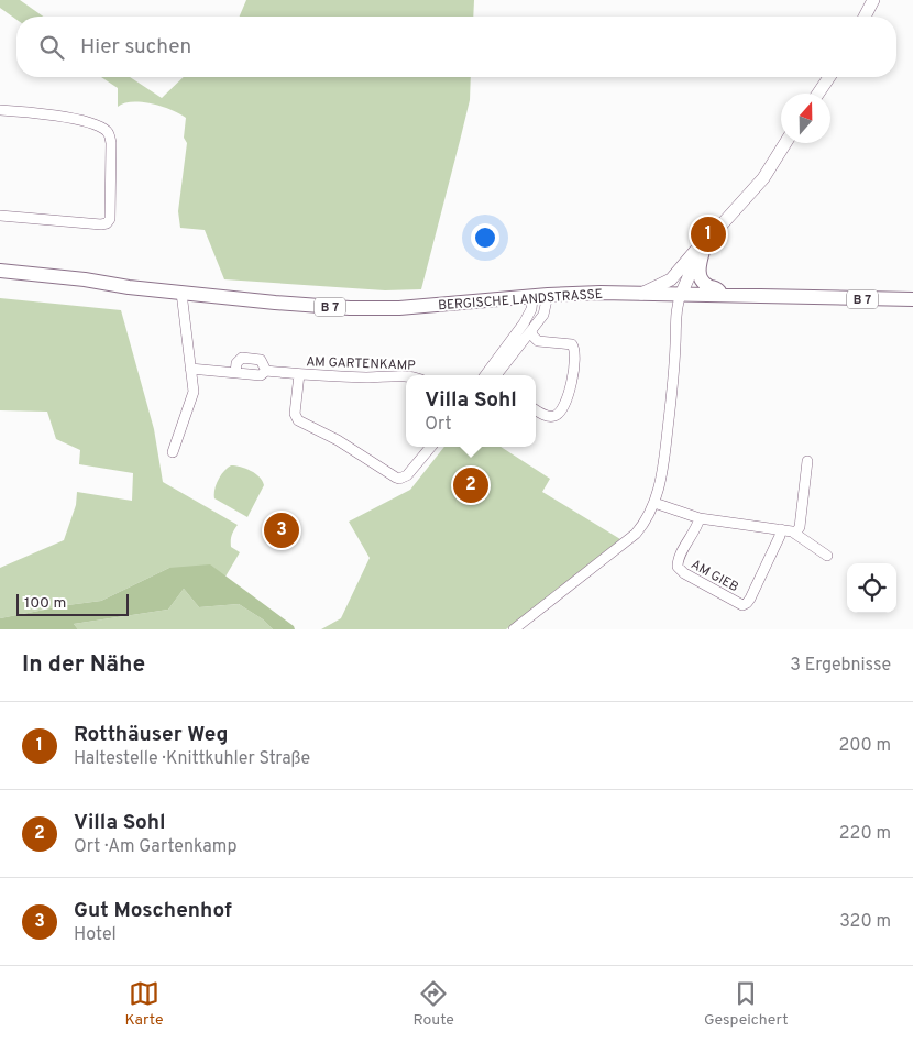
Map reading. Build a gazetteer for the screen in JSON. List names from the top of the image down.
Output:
{
  "streets": {
    "main road": ["BERGISCHE LANDSTRASSE", "B 7"],
    "street": ["AM GARTENKAMP", "AM GIEB"]
  },
  "scale_bar": "100 m",
  "north": "top",
  "page": {
    "search": "Hier suchen",
    "pins": ["1", "2", "3"],
    "popup": ["Villa Sohl", "Ort"],
    "scale": "100 m",
    "heading": ["In der Nähe", "3 Ergebnisse"],
    "list": [
      {
        "mark": "1",
        "name": "Rotthäuser Weg",
        "note": "Haltestelle · Knittkuhler Straße",
        "value": "200 m"
      },
      {
        "mark": "2",
        "name": "Villa Sohl",
        "note": "Ort · Am Gartenkamp",
        "value": "220 m"
      },
      {
        "mark": "3",
        "name": "Gut Moschenhof",
        "note": "Hotel",
        "value": "320 m"
      }
    ],
    "nav": ["Karte", "Route", "Gespeichert"]
  }
}
